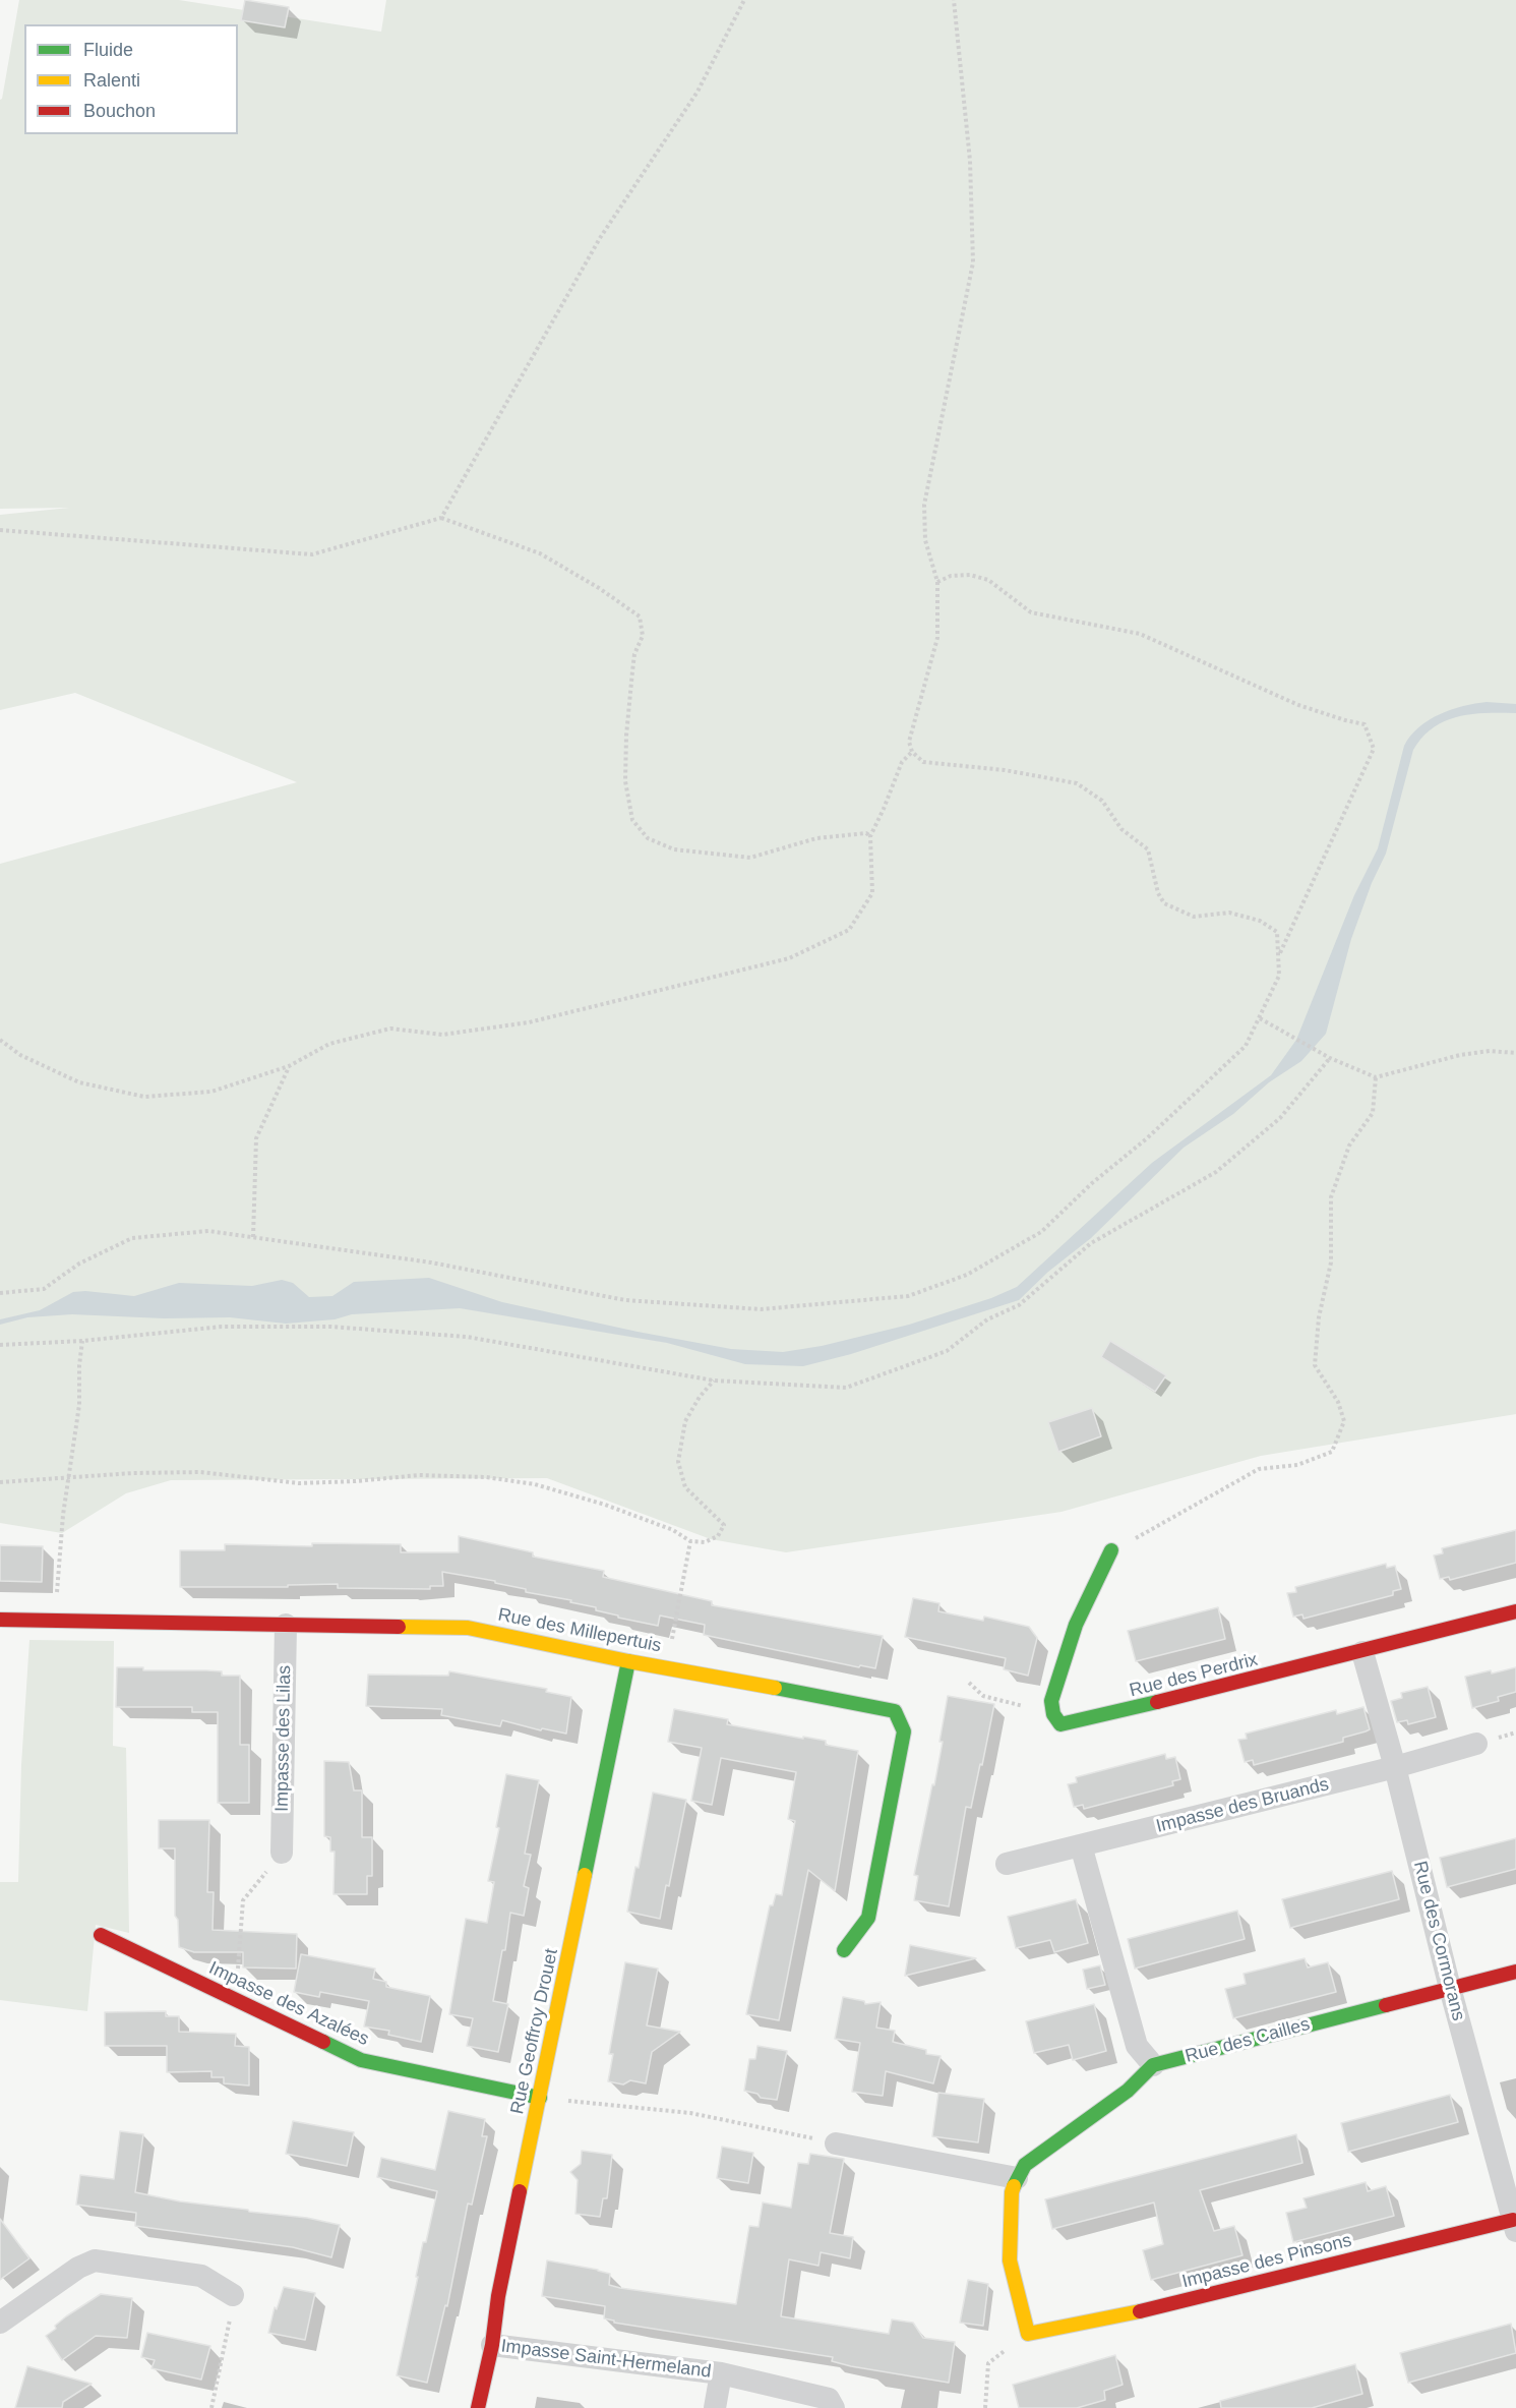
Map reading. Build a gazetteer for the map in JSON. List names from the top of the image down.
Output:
{
  "streets": {
    "street": [
      "Rue des Millepertuis",
      "Rue des Perdrix",
      "Impasse des Lilas",
      "Impasse des Bruands",
      "Rue des Cormorans",
      "Impasse des Azalées",
      "Rue Geoffroy Drouet",
      "Rue des Cailles",
      "Impasse des Pinsons",
      "Impasse Saint-Hermeland"
    ]
  },
  "crossings": [
    ["Rue des Millepertuis", "Impasse des Lilas"],
    ["Rue des Millepertuis", "Rue Geoffroy Drouet"],
    ["Rue des Perdrix", "Rue des Cormorans"],
    ["Impasse des Bruands", "Rue des Cormorans"],
    ["Rue des Cormorans", "Rue des Cailles"],
    ["Rue des Cormorans", "Impasse des Pinsons"],
    ["Impasse des Azalées", "Rue Geoffroy Drouet"],
    ["Rue Geoffroy Drouet", "Impasse Saint-Hermeland"]
  ],
  "legend": ["Fluide", "Ralenti", "Bouchon"]
}
